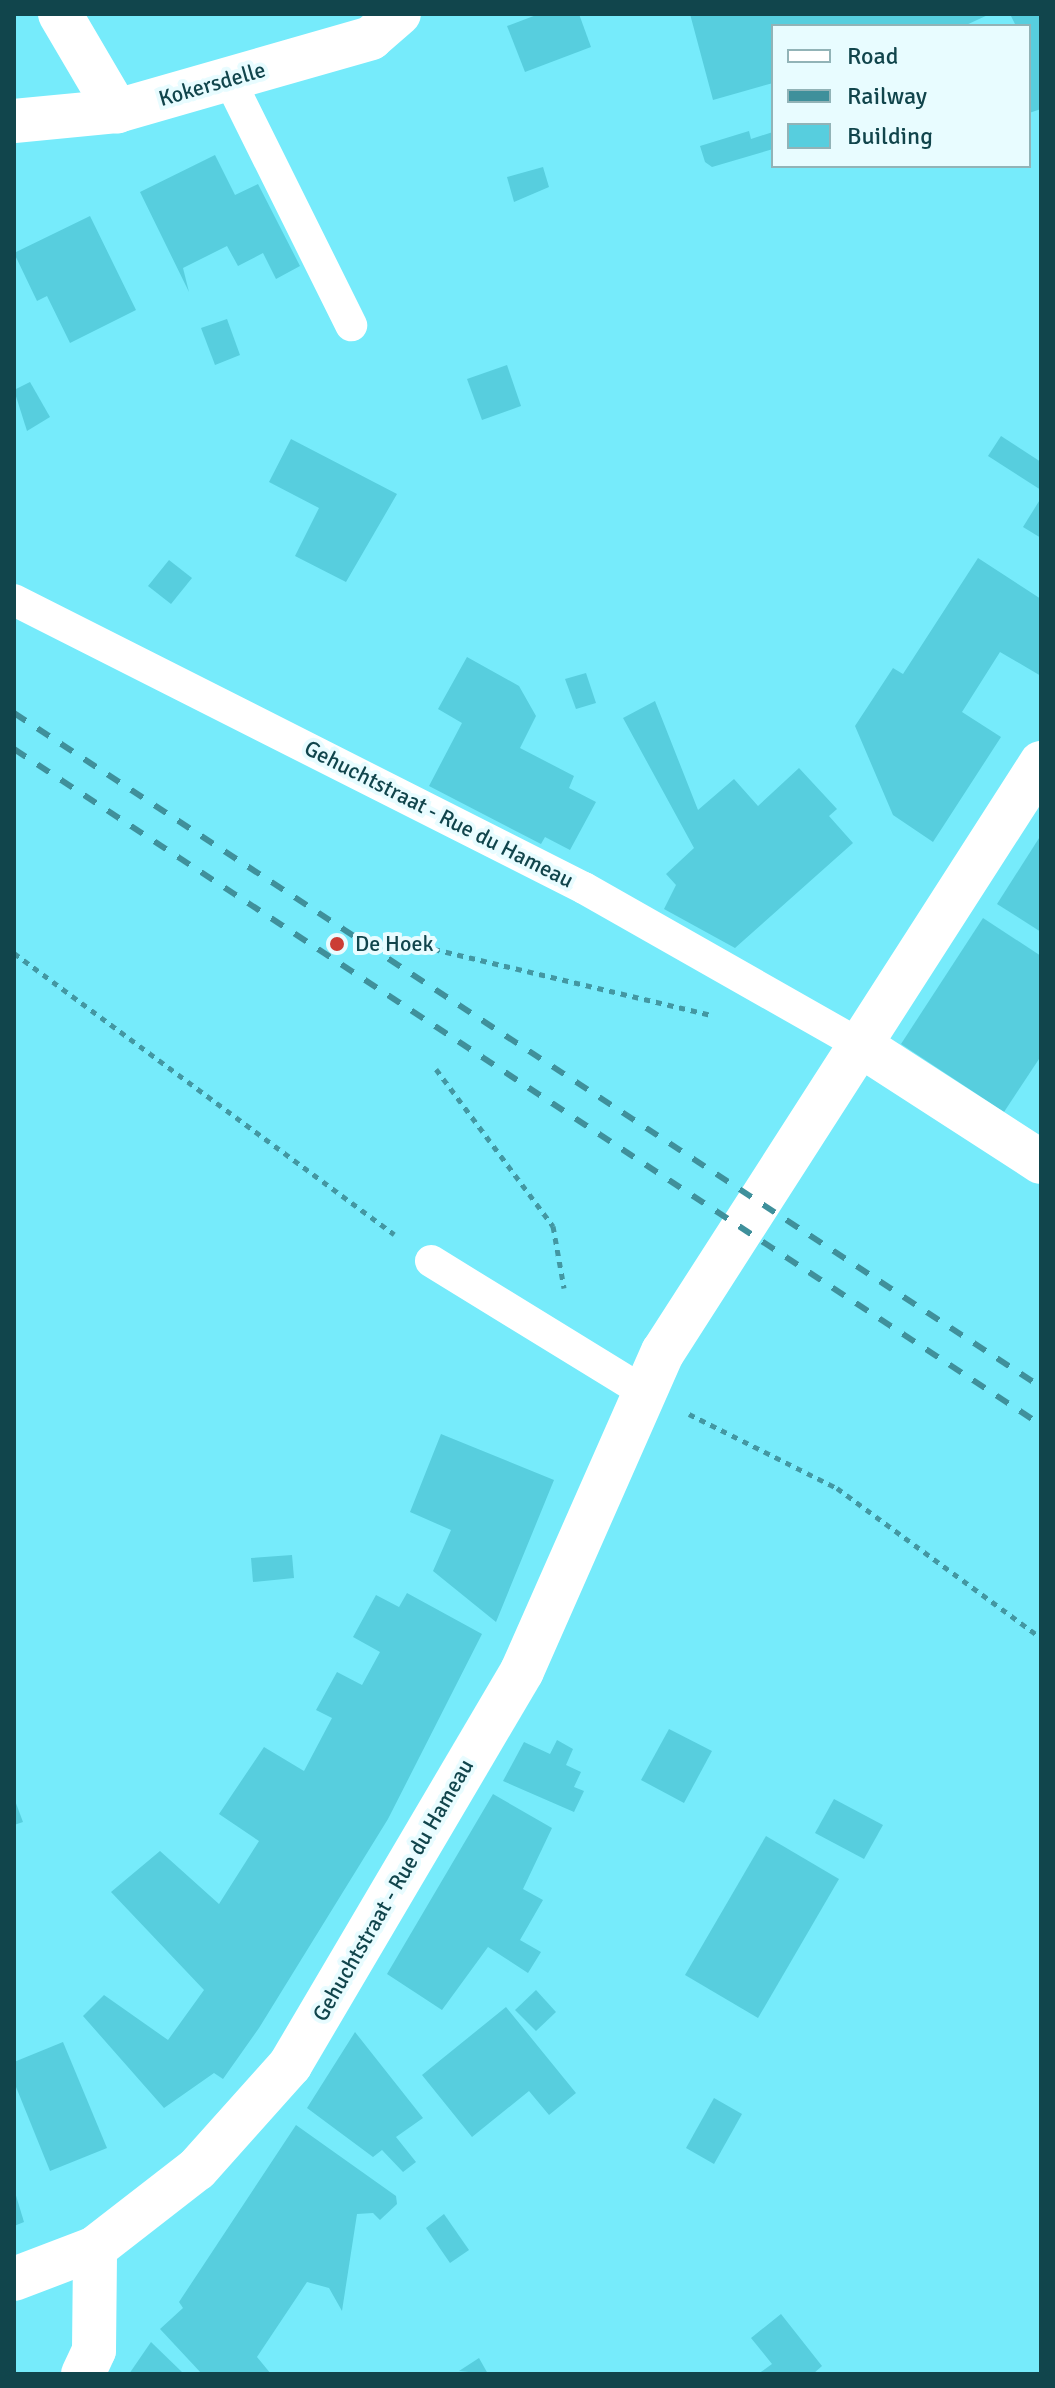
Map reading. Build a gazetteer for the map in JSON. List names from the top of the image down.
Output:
{
  "streets": {
    "street": ["Kokersdelle", "Gehuchtstraat - Rue du Hameau"]
  },
  "places": ["De Hoek"],
  "legend": ["Road", "Railway", "Building"]
}
